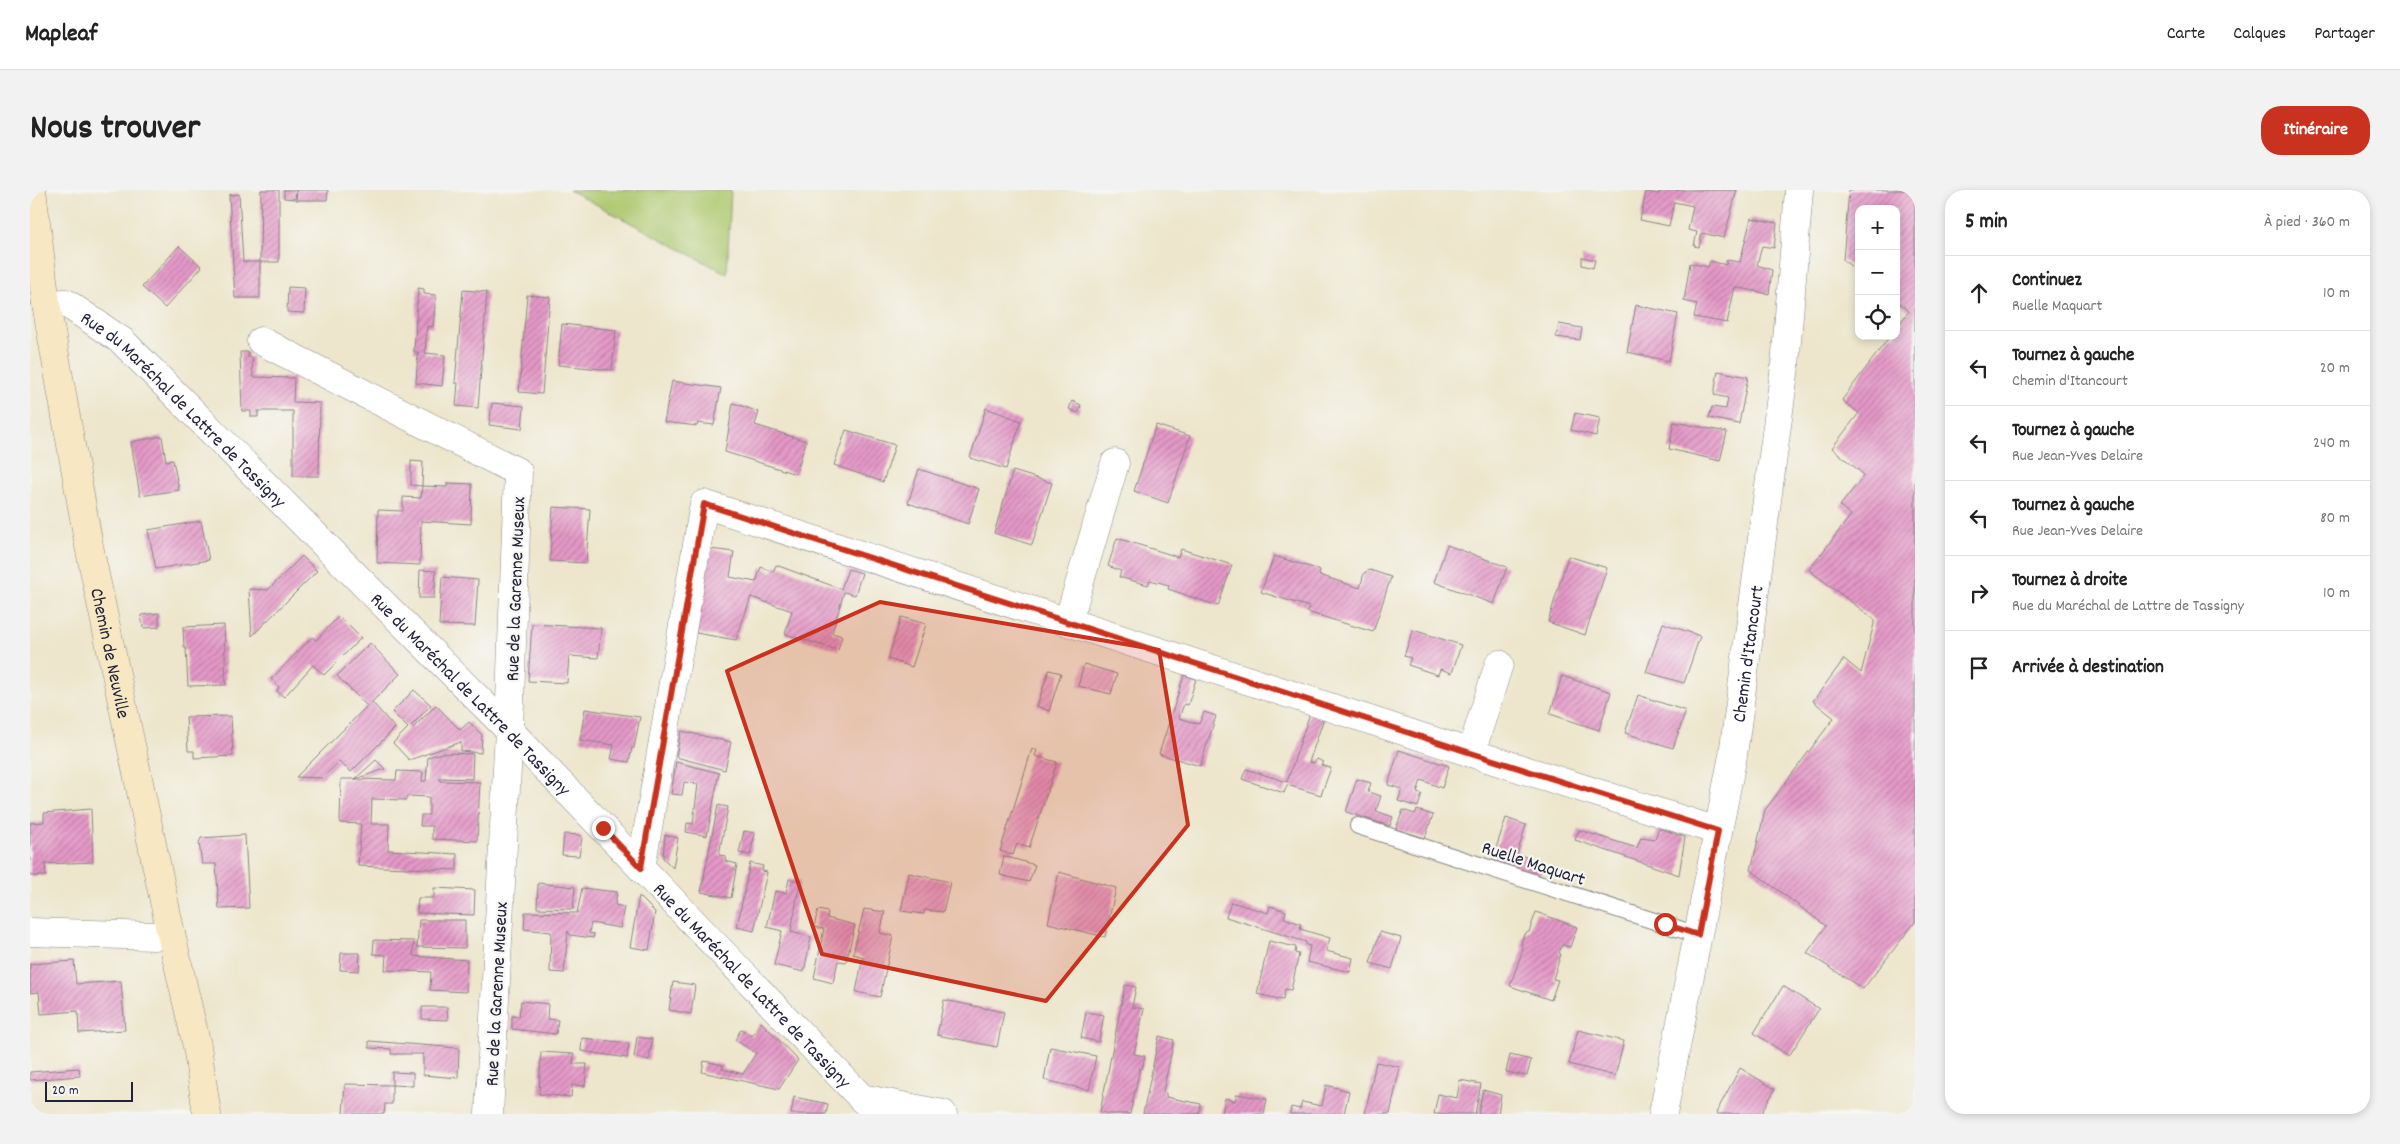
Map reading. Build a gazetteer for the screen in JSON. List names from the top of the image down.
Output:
{
  "streets": {
    "main road": ["Chemin de Neuville"],
    "street": ["Rue du Maréchal de Lattre de Tassigny", "Rue de la Garenne Museux", "Chemin d'Itancourt"],
    "lane": ["Ruelle Maquart"]
  },
  "crossings": [
    ["Rue du Maréchal de Lattre de Tassigny", "Rue de la Garenne Museux"],
    ["Rue du Maréchal de Lattre de Tassigny", "Chemin de Neuville"],
    ["Chemin d'Itancourt", "Ruelle Maquart"]
  ],
  "scale_bar": "20 m",
  "page": {
    "header": "Mapleaf",
    "nav": ["Carte", "Calques", "Partager"],
    "title": "Nous trouver",
    "buttons": "Itinéraire",
    "heading": ["5 min", "À pied · 360 m"],
    "map_buttons": ["+", "−"],
    "list": [
      ["Continuez", "Ruelle Maquart", "10 m"],
      ["Tournez à gauche", "Chemin d'Itancourt", "20 m"],
      ["Tournez à gauche", "Rue Jean-Yves Delaire", "240 m"],
      ["Tournez à gauche", "Rue Jean-Yves Delaire", "80 m"],
      ["Tournez à droite", "Rue du Maréchal de Lattre de Tassigny", "10 m"],
      "Arrivée à destination"
    ],
    "scale": "20 m"
  }
}
